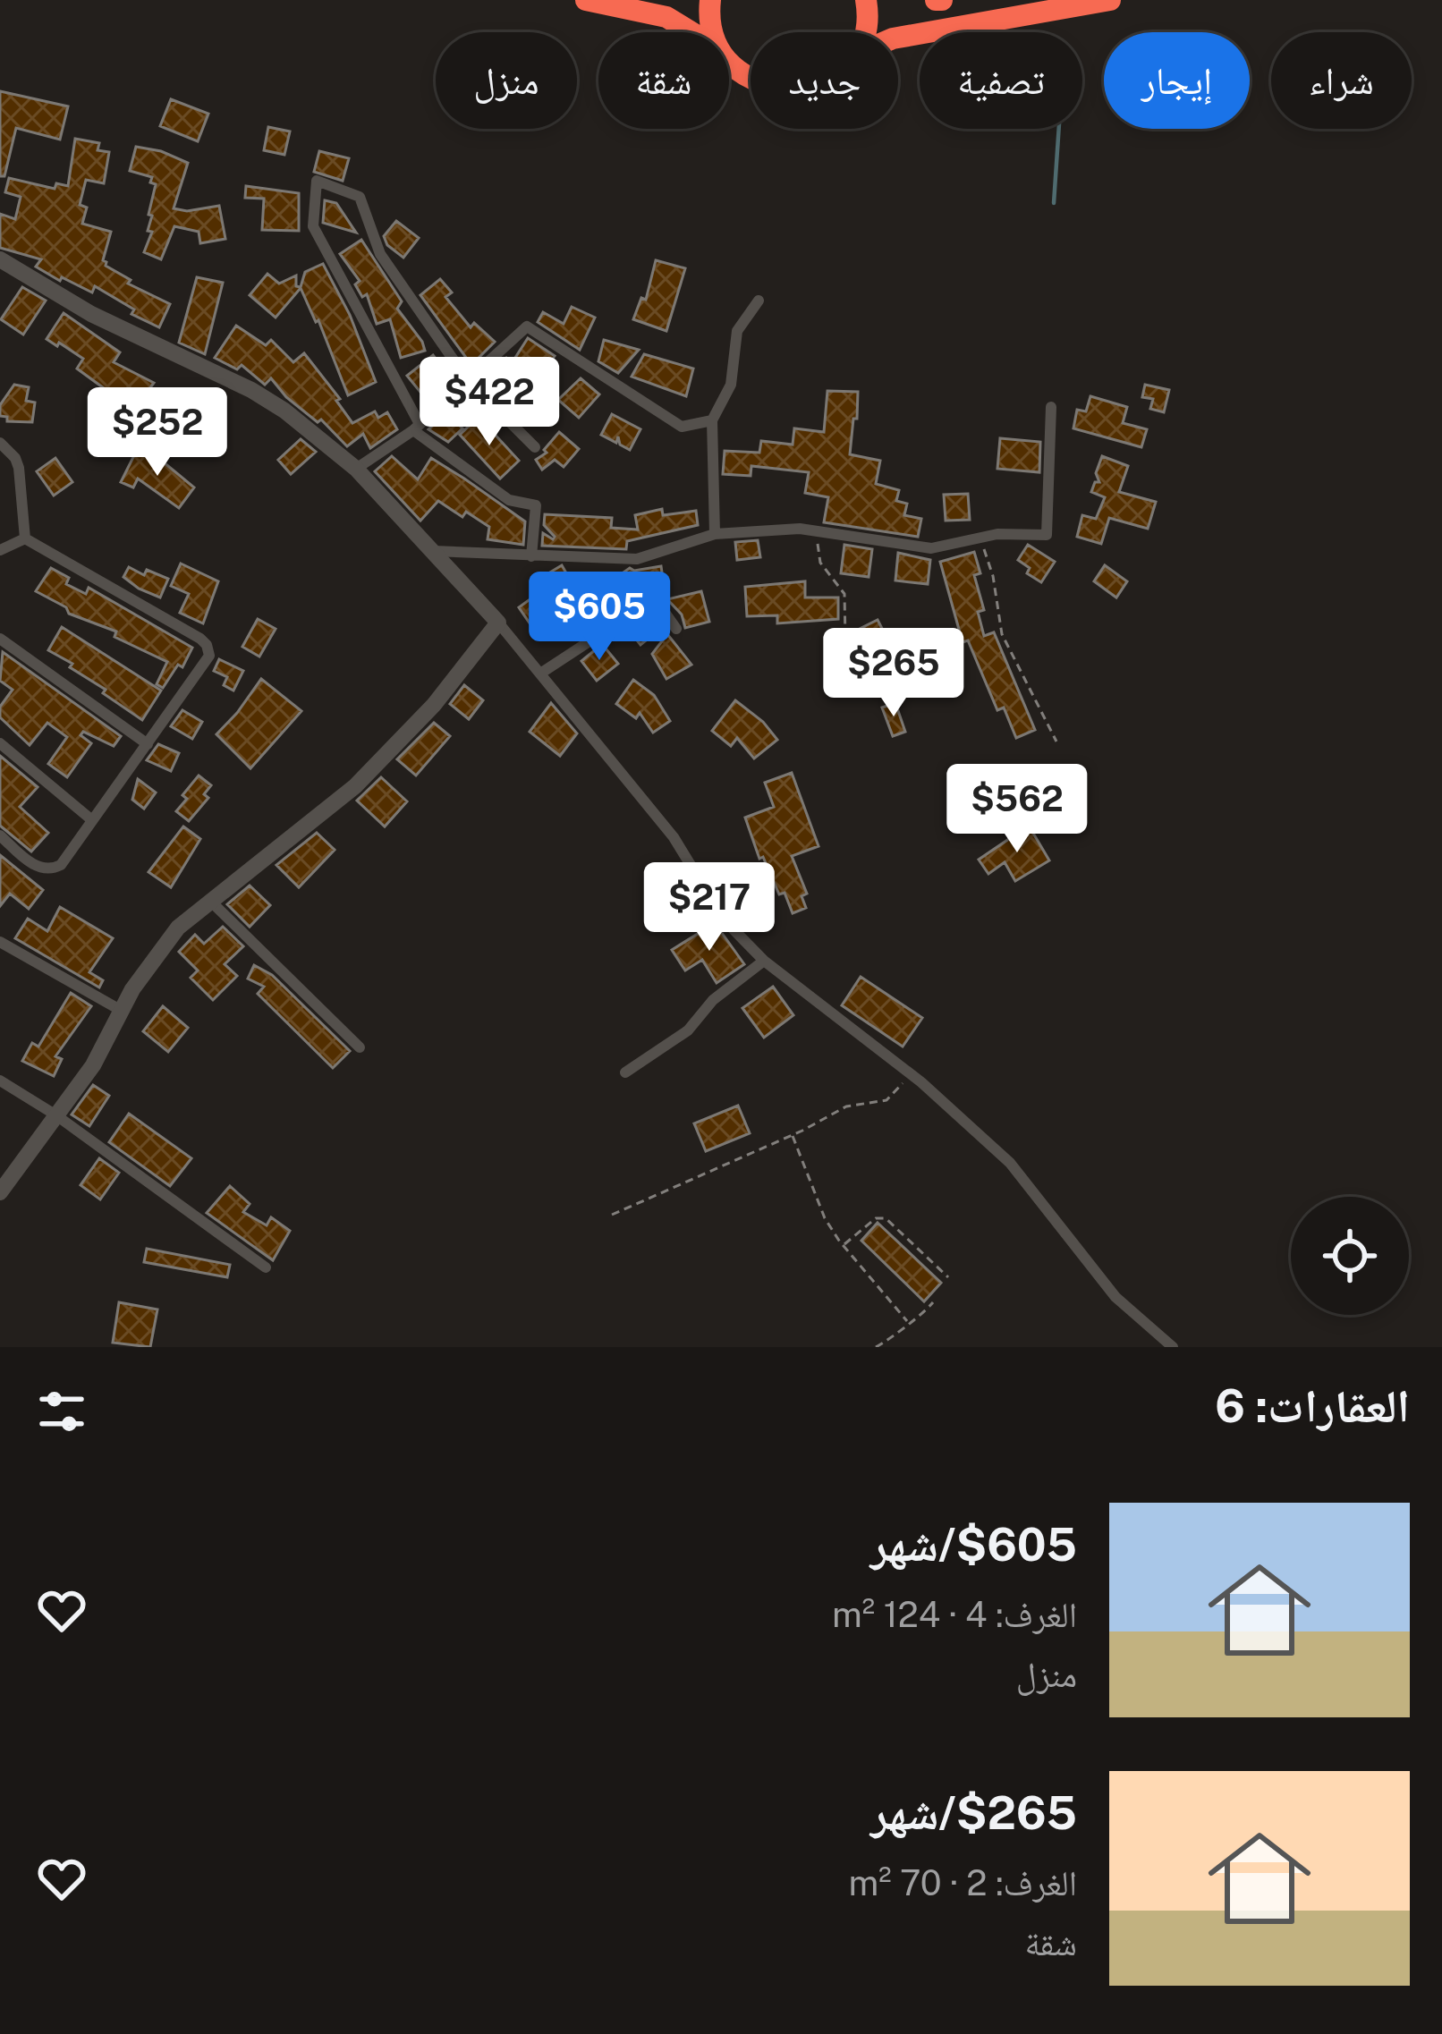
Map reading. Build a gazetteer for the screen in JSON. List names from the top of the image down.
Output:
{
  "page": {
    "chip": [
      "شراء",
      "إيجار",
      "تصفية",
      "جديد",
      "شقة",
      "منزل"
    ],
    "price": [
      "$422",
      "$252",
      "$605",
      "$265",
      "$562",
      "$217"
    ],
    "heading": "العقارات: 6",
    "list": [
      {
        "name": "$605/شهر",
        "note": "الغرف: 4 · 124 m² · منزل"
      },
      {
        "name": "$265/شهر",
        "note": "الغرف: 2 · 70 m² · شقة"
      }
    ]
  }
}
